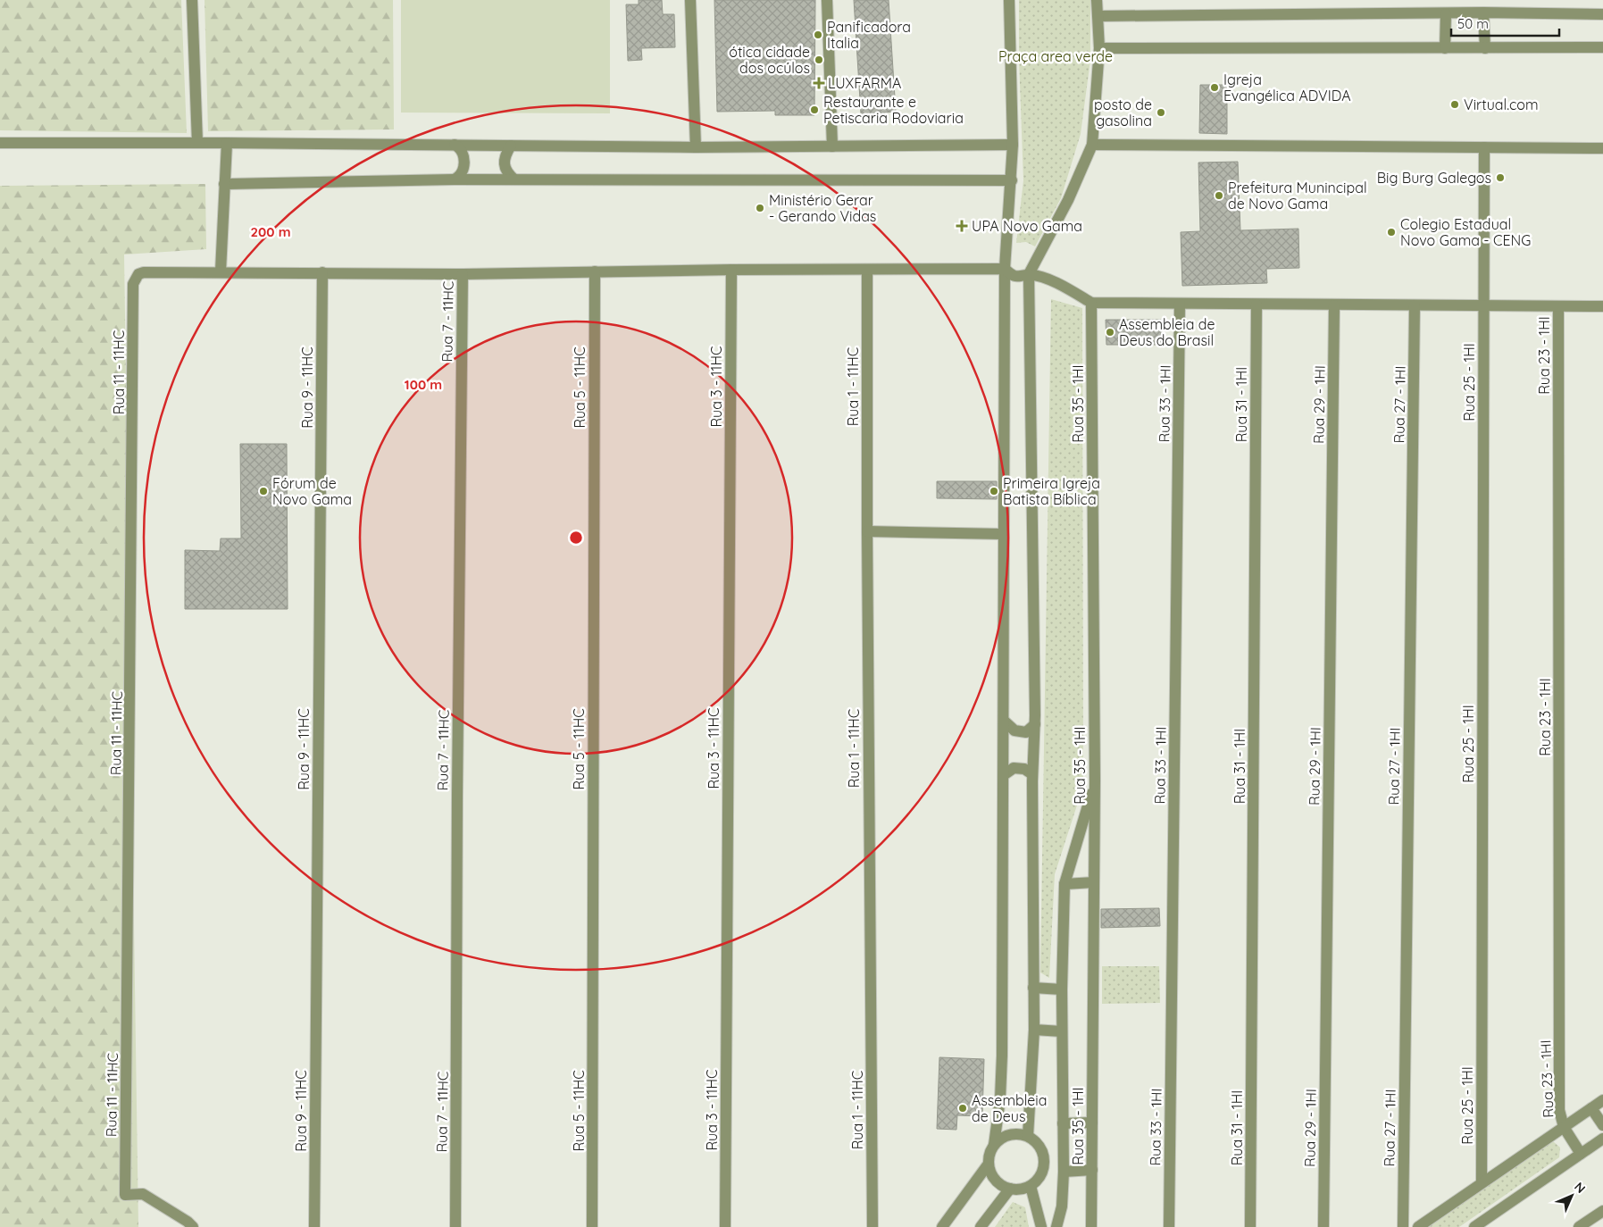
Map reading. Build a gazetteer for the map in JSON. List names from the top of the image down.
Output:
{
  "streets": {
    "street": [
      "Rua 7 - 11HC",
      "Rua 23 - 1HI",
      "Rua 11 - 11HC",
      "Rua 25 - 1HI",
      "Rua 3 - 11HC",
      "Rua 1 - 11HC",
      "Rua 9 - 11HC",
      "Rua 5 - 11HC",
      "Rua 35 - 1HI",
      "Rua 33 - 1HI",
      "Rua 31 - 1HI",
      "Rua 29 - 1HI",
      "Rua 27 - 1HI"
    ]
  },
  "parks": ["Praça area verde"],
  "places": {
    "other": [
      "Panificadora Italia",
      "ótica cidade dos ocúlos",
      "Igreja Evangélica ADVIDA",
      "Virtual.com",
      "Restaurante e Petiscaria Rodoviaria",
      "posto de gasolina",
      "Big Burg Galegos",
      "Prefeitura Munincipal de Novo Gama",
      "Ministério Gerar - Gerando Vidas",
      "Colegio Estadual Novo Gama - CENG",
      "Assembleia de Deus do Brasil",
      "Fórum de Novo Gama",
      "Primeira Igreja Batista Bíblica",
      "Assembleia de Deus"
    ],
    "health": ["LUXFARMA", "UPA Novo Gama"]
  },
  "scale_bar": "50 m",
  "north": "top right",
  "rings": ["200 m", "100 m"]
}
